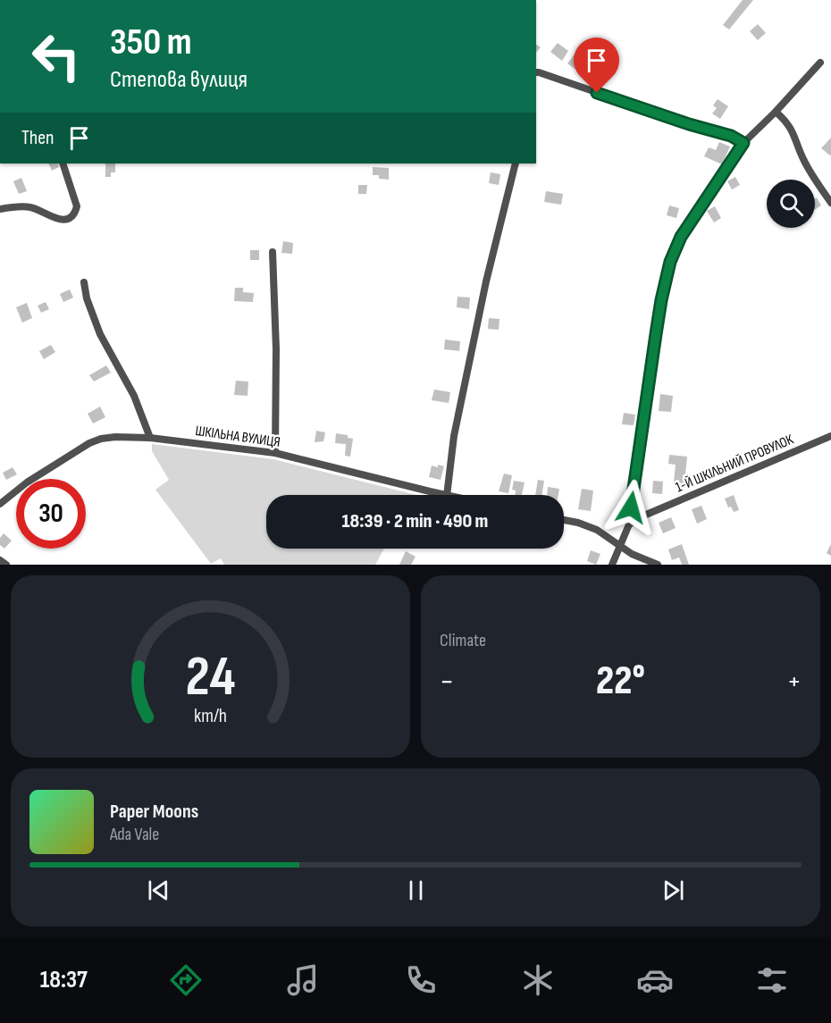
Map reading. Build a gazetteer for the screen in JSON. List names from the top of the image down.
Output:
{
  "streets": {
    "street": ["ШКІЛЬНА ВУЛИЦЯ", "1-Й ШКІЛЬНИЙ ПРОВУЛОК"]
  },
  "page": {
    "turn": ["350 m", "Степова вулиця"],
    "then": "Then",
    "limit": "30",
    "trip": "18:39 · 2 min · 490 m",
    "tile": "Climate",
    "heat": ["−", "22°", "+"],
    "song": ["Paper Moons", "Ada Vale"],
    "tabs": "18:37",
    "gauge": ["24", "km/h"]
  }
}
